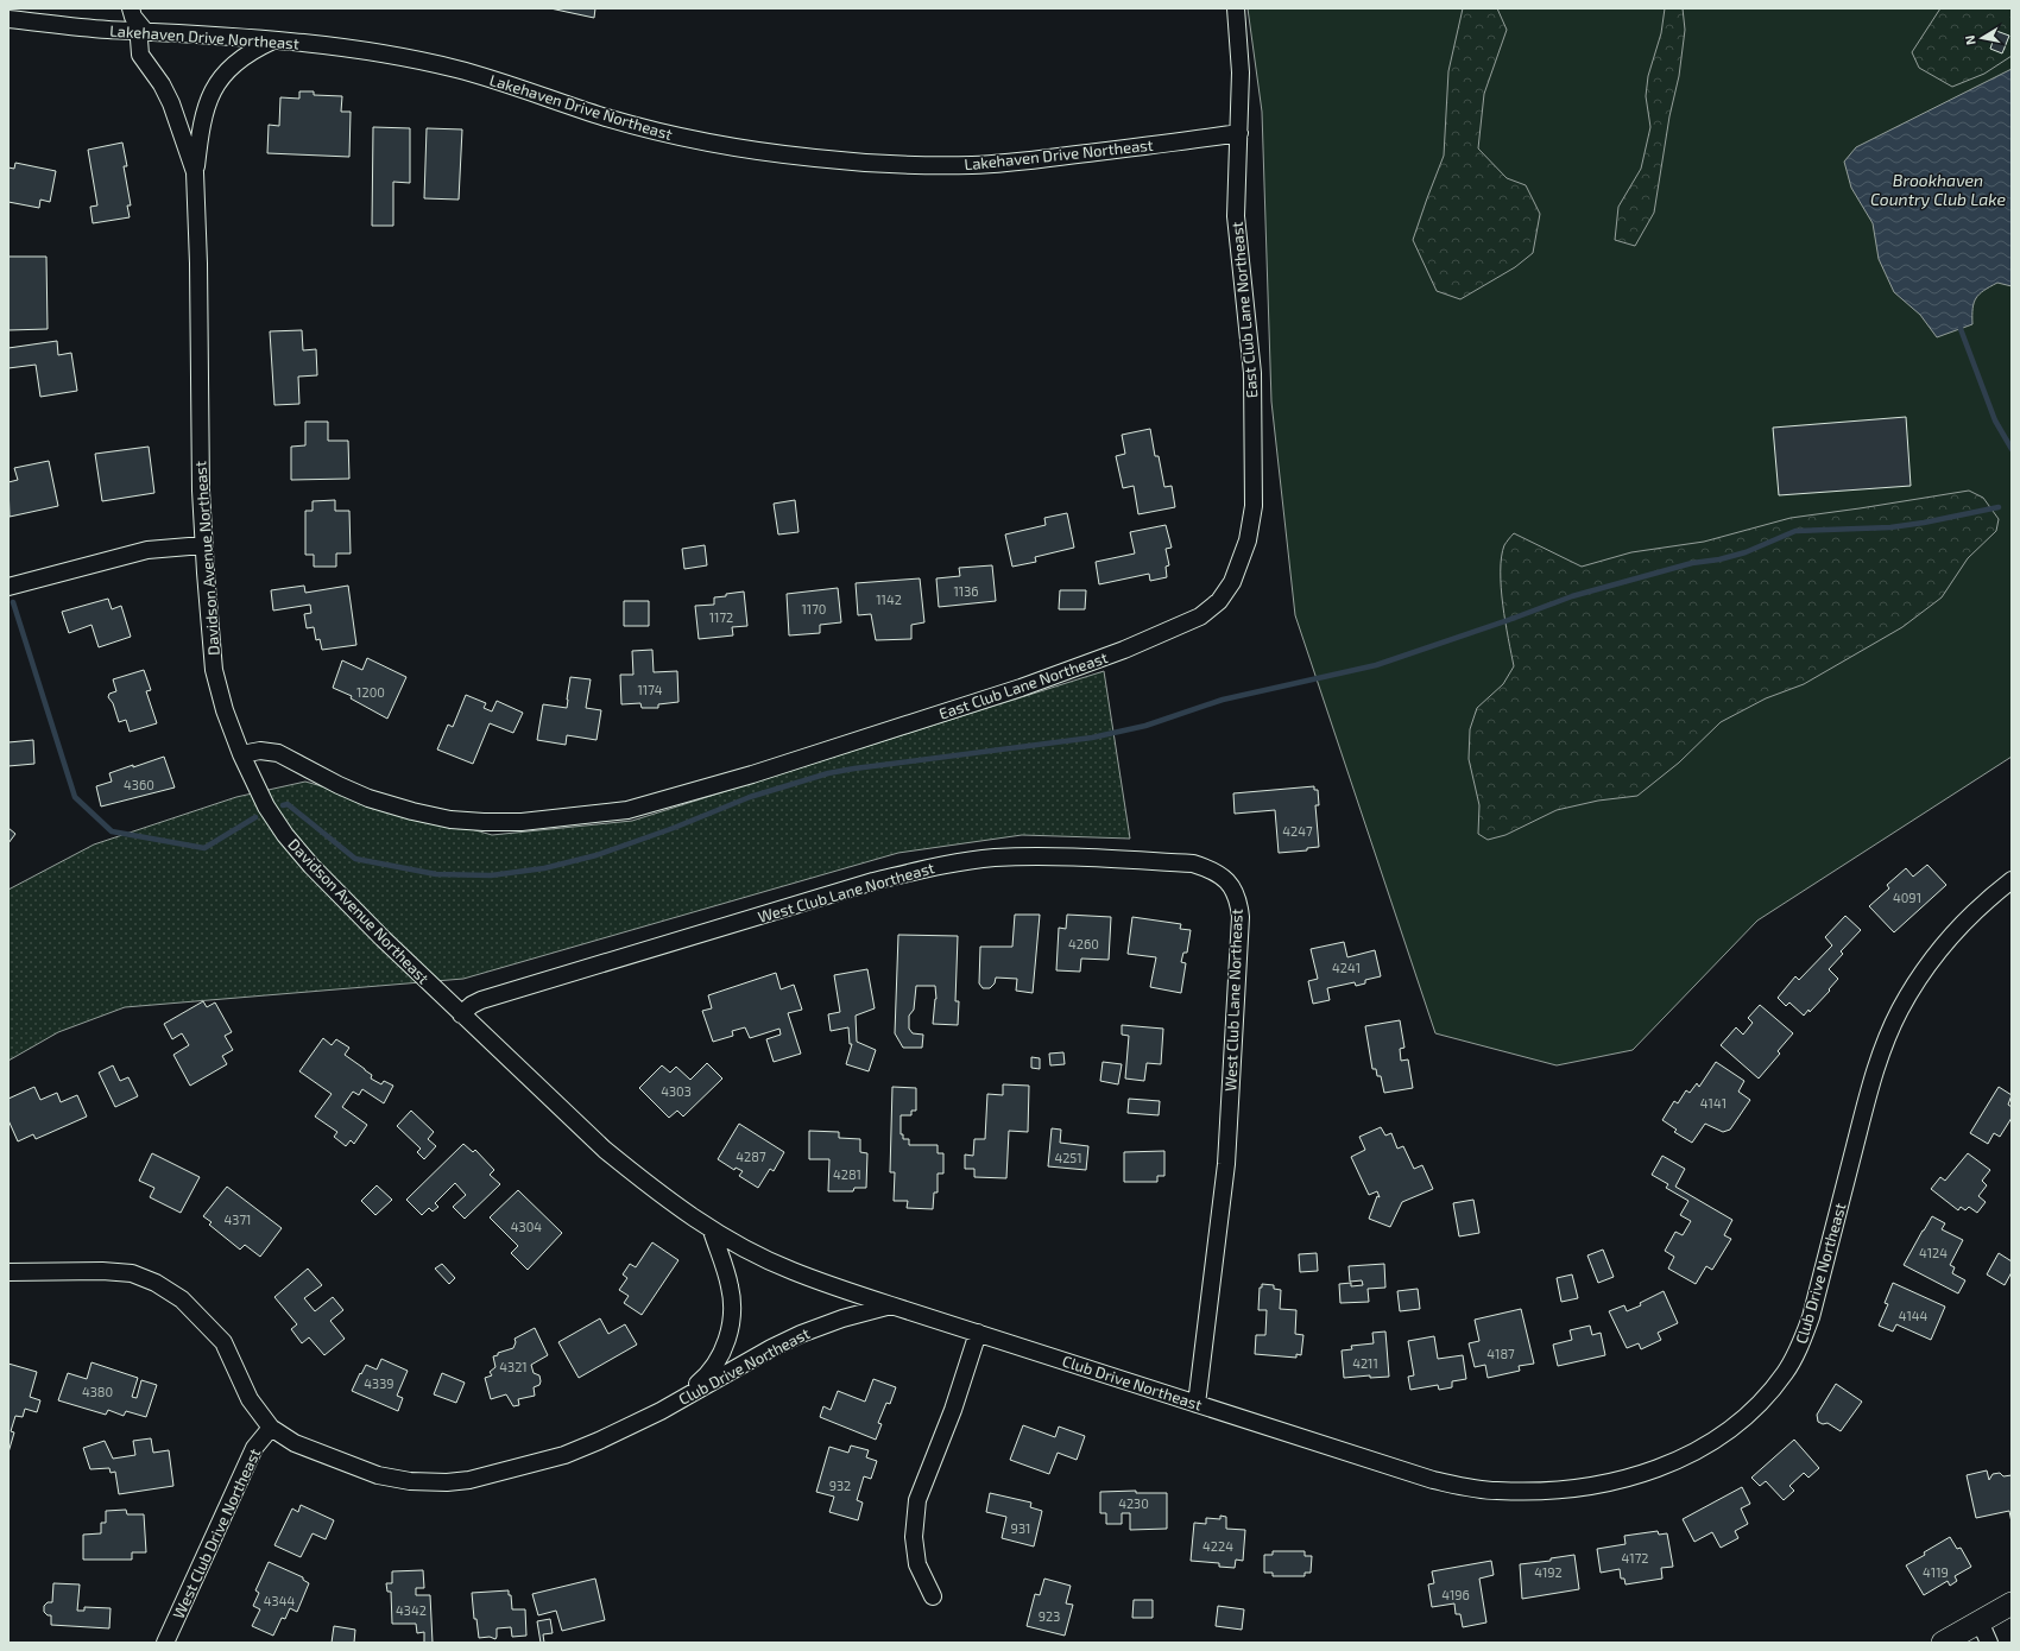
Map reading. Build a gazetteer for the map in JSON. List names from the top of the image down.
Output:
{
  "streets": {
    "street": [
      "Lakehaven Drive Northeast",
      "East Club Lane Northeast",
      "Davidson Avenue Northeast",
      "West Club Lane Northeast",
      "Club Drive Northeast",
      "West Club Drive Northeast"
    ]
  },
  "crossings": [
    ["Lakehaven Drive Northeast", "East Club Lane Northeast"],
    ["Lakehaven Drive Northeast", "Davidson Avenue Northeast"],
    ["East Club Lane Northeast", "Davidson Avenue Northeast"],
    ["Davidson Avenue Northeast", "West Club Lane Northeast"],
    ["Davidson Avenue Northeast", "Club Drive Northeast"],
    ["West Club Lane Northeast", "Club Drive Northeast"],
    ["Club Drive Northeast", "West Club Drive Northeast"]
  ],
  "water": ["Brookhaven Country Club Lake"],
  "house_numbers": [
    "1136",
    "1142",
    "1170",
    "1172",
    "1174",
    "1200",
    "4360",
    "4247",
    "4091",
    "4260",
    "4241",
    "4303",
    "4141",
    "4287",
    "4251",
    "4281",
    "4371",
    "4304",
    "4124",
    "4144",
    "4187",
    "4211",
    "4321",
    "4339",
    "4380",
    "932",
    "4230",
    "931",
    "4224",
    "4172",
    "4192",
    "4119",
    "4196",
    "4344",
    "4342",
    "923"
  ],
  "north": "left"
}
